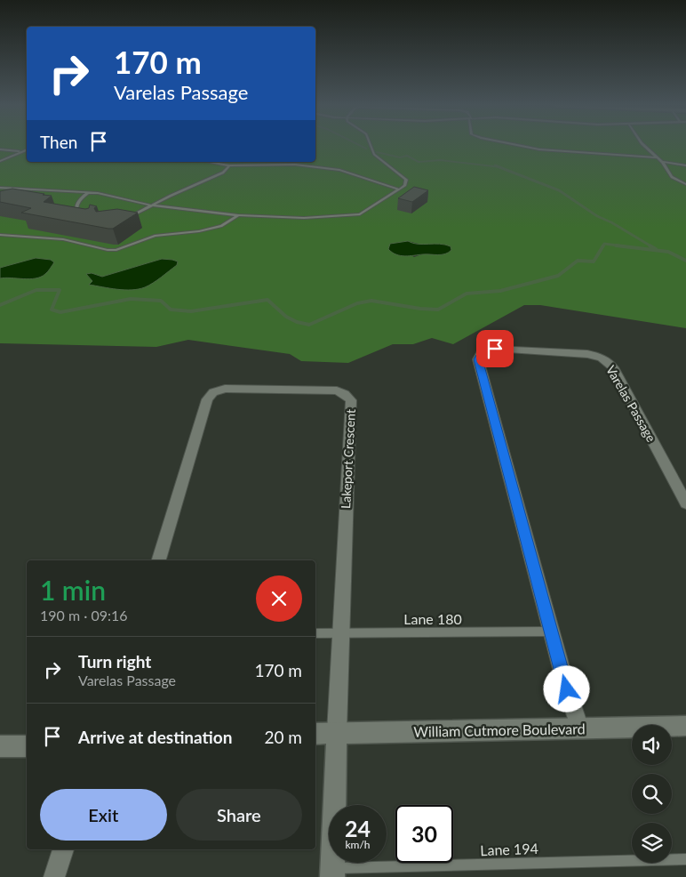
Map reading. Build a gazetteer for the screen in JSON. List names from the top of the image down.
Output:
{
  "streets": {
    "street": ["Varelas Passage", "Lakeport Crescent", "William Cutmore Boulevard"],
    "lane": ["Lane 180", "Lane 194"]
  },
  "crossings": [
    ["Varelas Passage", "Lane 180"],
    ["Varelas Passage", "William Cutmore Boulevard"],
    ["Lakeport Crescent", "Lane 180"],
    ["Lakeport Crescent", "William Cutmore Boulevard"]
  ],
  "page": {
    "turn": ["170 m", "Varelas Passage"],
    "then": "Then",
    "heading": ["1 min", "190 m · 09:16"],
    "list": [
      {
        "name": "Turn right",
        "note": "Varelas Passage",
        "value": "170 m"
      },
      {
        "name": "Arrive at destination",
        "value": "20 m"
      }
    ],
    "buttons": ["Exit", "Share"],
    "speed": "24 km/h",
    "limit": "30"
  }
}
